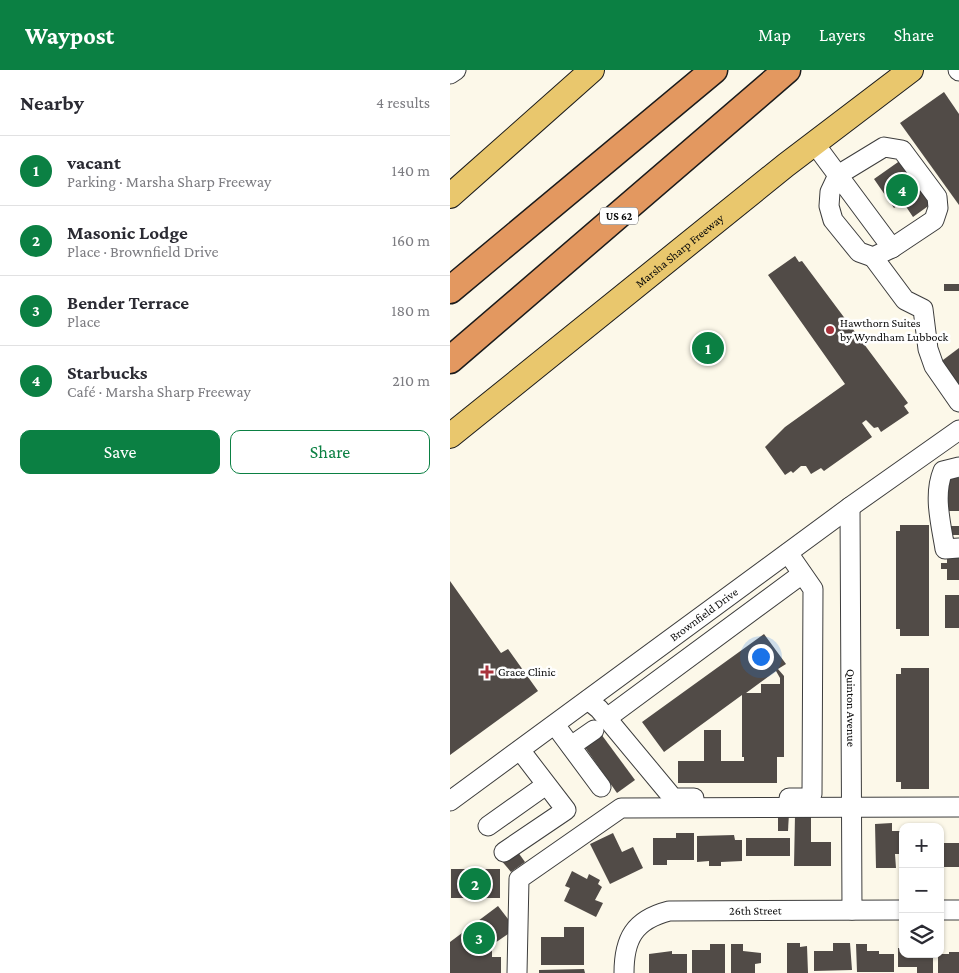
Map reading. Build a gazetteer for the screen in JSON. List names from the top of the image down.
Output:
{
  "streets": {
    "highway": ["US 62"],
    "main road": ["Marsha Sharp Freeway"],
    "street": ["Brownfield Drive", "Quinton Avenue", "26th Street"]
  },
  "crossings": [
    ["Brownfield Drive", "Quinton Avenue"],
    ["Quinton Avenue", "26th Street"]
  ],
  "places": {
    "other": ["Hawthorn Suites by Wyndham Lubbock"],
    "health": ["Grace Clinic"]
  },
  "page": {
    "header": "Waypost",
    "nav": ["Map", "Layers", "Share"],
    "heading": ["Nearby", "4 results"],
    "list": [
      {
        "mark": "1",
        "name": "vacant",
        "note": "Parking · Marsha Sharp Freeway",
        "value": "140 m"
      },
      {
        "mark": "2",
        "name": "Masonic Lodge",
        "note": "Place · Brownfield Drive",
        "value": "160 m"
      },
      {
        "mark": "3",
        "name": "Bender Terrace",
        "note": "Place",
        "value": "180 m"
      },
      {
        "mark": "4",
        "name": "Starbucks",
        "note": "Café · Marsha Sharp Freeway",
        "value": "210 m"
      }
    ],
    "pins": [
      "4",
      "1",
      "2",
      "3"
    ],
    "buttons": ["Save", "Share"],
    "map_buttons": ["+", "−"]
  }
}
